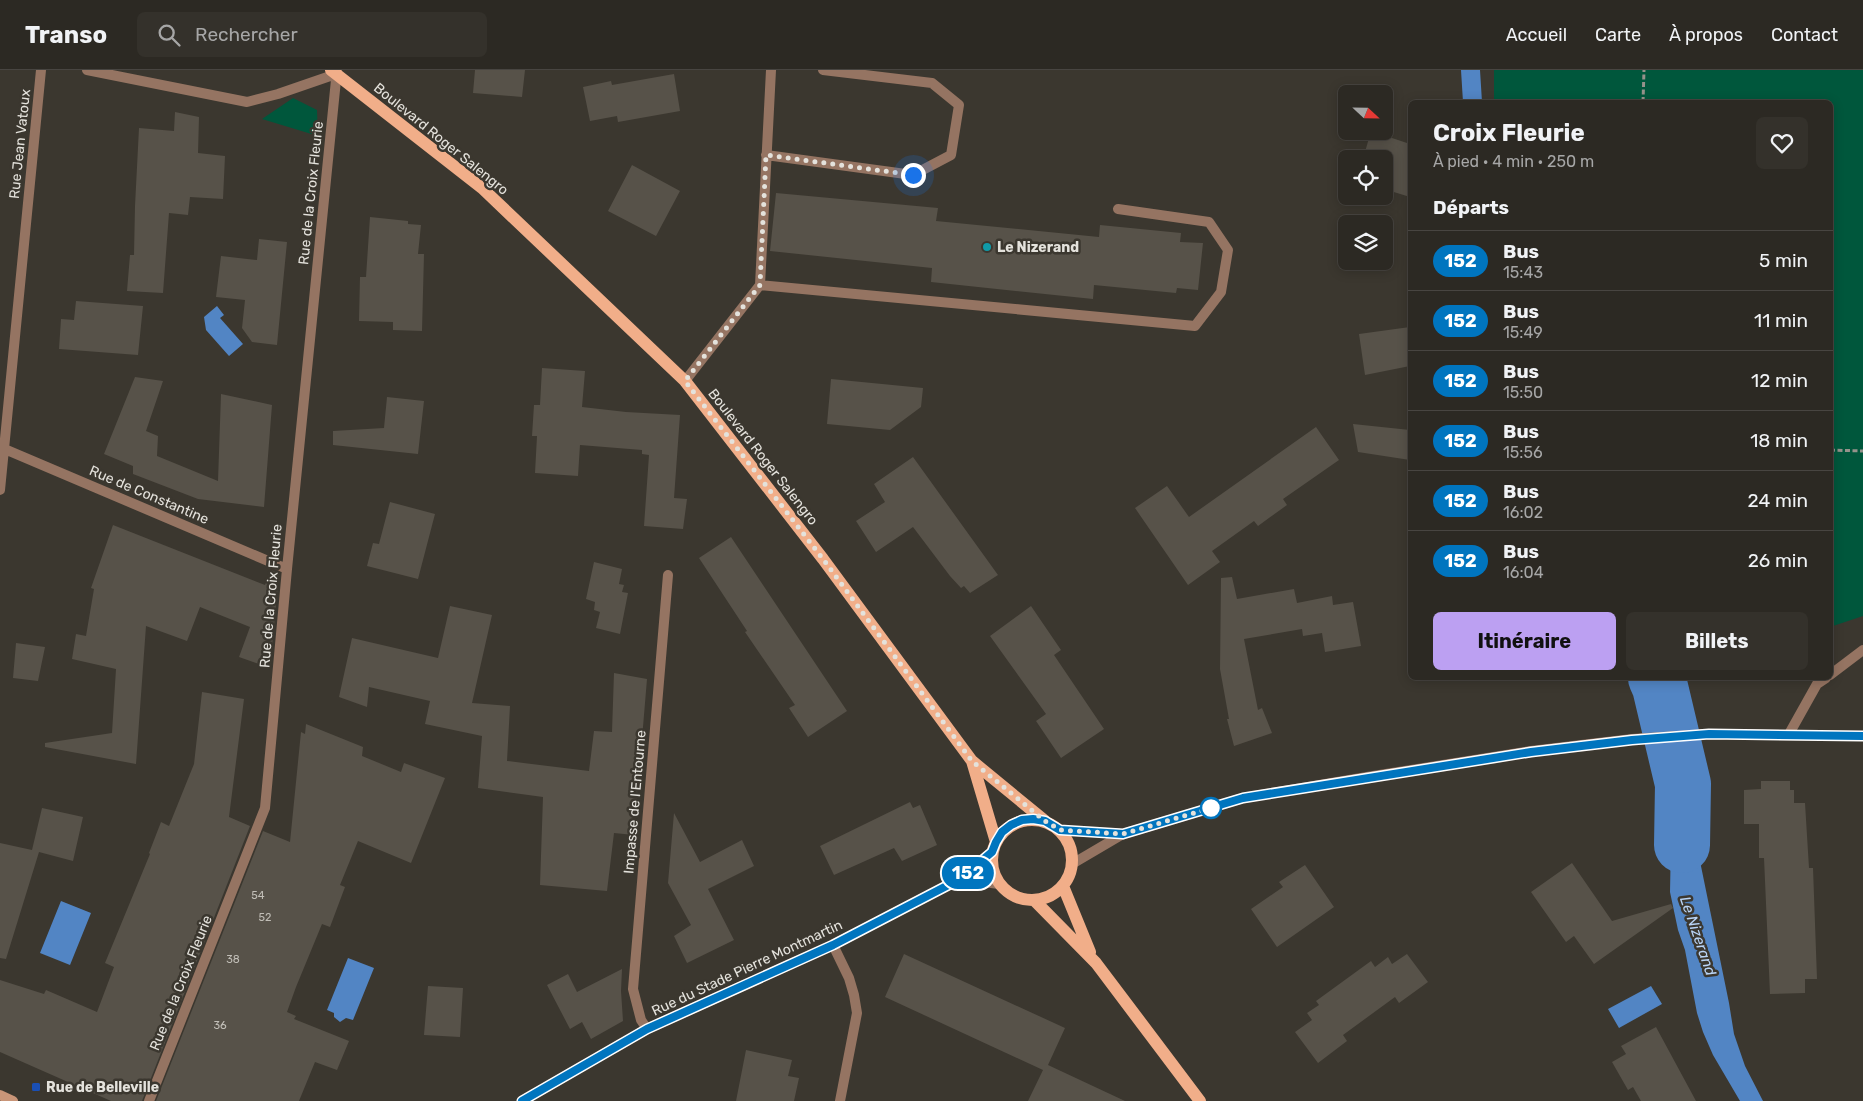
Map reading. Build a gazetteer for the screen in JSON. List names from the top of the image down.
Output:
{
  "streets": {
    "main road": ["Boulevard Roger Salengro"],
    "street": [
      "Rue Jean Vatoux",
      "Rue de la Croix Fleurie",
      "Rue de Constantine",
      "Impasse de l'Entourne",
      "Rue du Stade Pierre Montmartin"
    ]
  },
  "crossings": [
    ["Boulevard Roger Salengro", "Rue de la Croix Fleurie"],
    ["Boulevard Roger Salengro", "Rue du Stade Pierre Montmartin"],
    ["Rue Jean Vatoux", "Rue de Constantine"],
    ["Rue de la Croix Fleurie", "Rue de Constantine"],
    ["Impasse de l'Entourne", "Rue du Stade Pierre Montmartin"]
  ],
  "water": ["Le Nizerand"],
  "places": {
    "other": ["Le Nizerand"],
    "transit": ["Rue de Belleville"]
  },
  "lines": ["bus line 152"],
  "house_numbers": [
    "54",
    "52",
    "38",
    "36"
  ],
  "north": "right",
  "page": {
    "header": "Transo",
    "search": "Rechercher",
    "nav": [
      "Accueil",
      "Carte",
      "À propos",
      "Contact"
    ],
    "on_map": "152",
    "heading": [
      ["Croix Fleurie", "À pied · 4 min · 250 m"],
      "Départs"
    ],
    "list": [
      {
        "mark": "152",
        "name": "Bus",
        "note": "15:43",
        "value": "5 min"
      },
      {
        "mark": "152",
        "name": "Bus",
        "note": "15:49",
        "value": "11 min"
      },
      {
        "mark": "152",
        "name": "Bus",
        "note": "15:50",
        "value": "12 min"
      },
      {
        "mark": "152",
        "name": "Bus",
        "note": "15:56",
        "value": "18 min"
      },
      {
        "mark": "152",
        "name": "Bus",
        "note": "16:02",
        "value": "24 min"
      },
      {
        "mark": "152",
        "name": "Bus",
        "note": "16:04",
        "value": "26 min"
      }
    ],
    "buttons": ["Itinéraire", "Billets"]
  }
}
